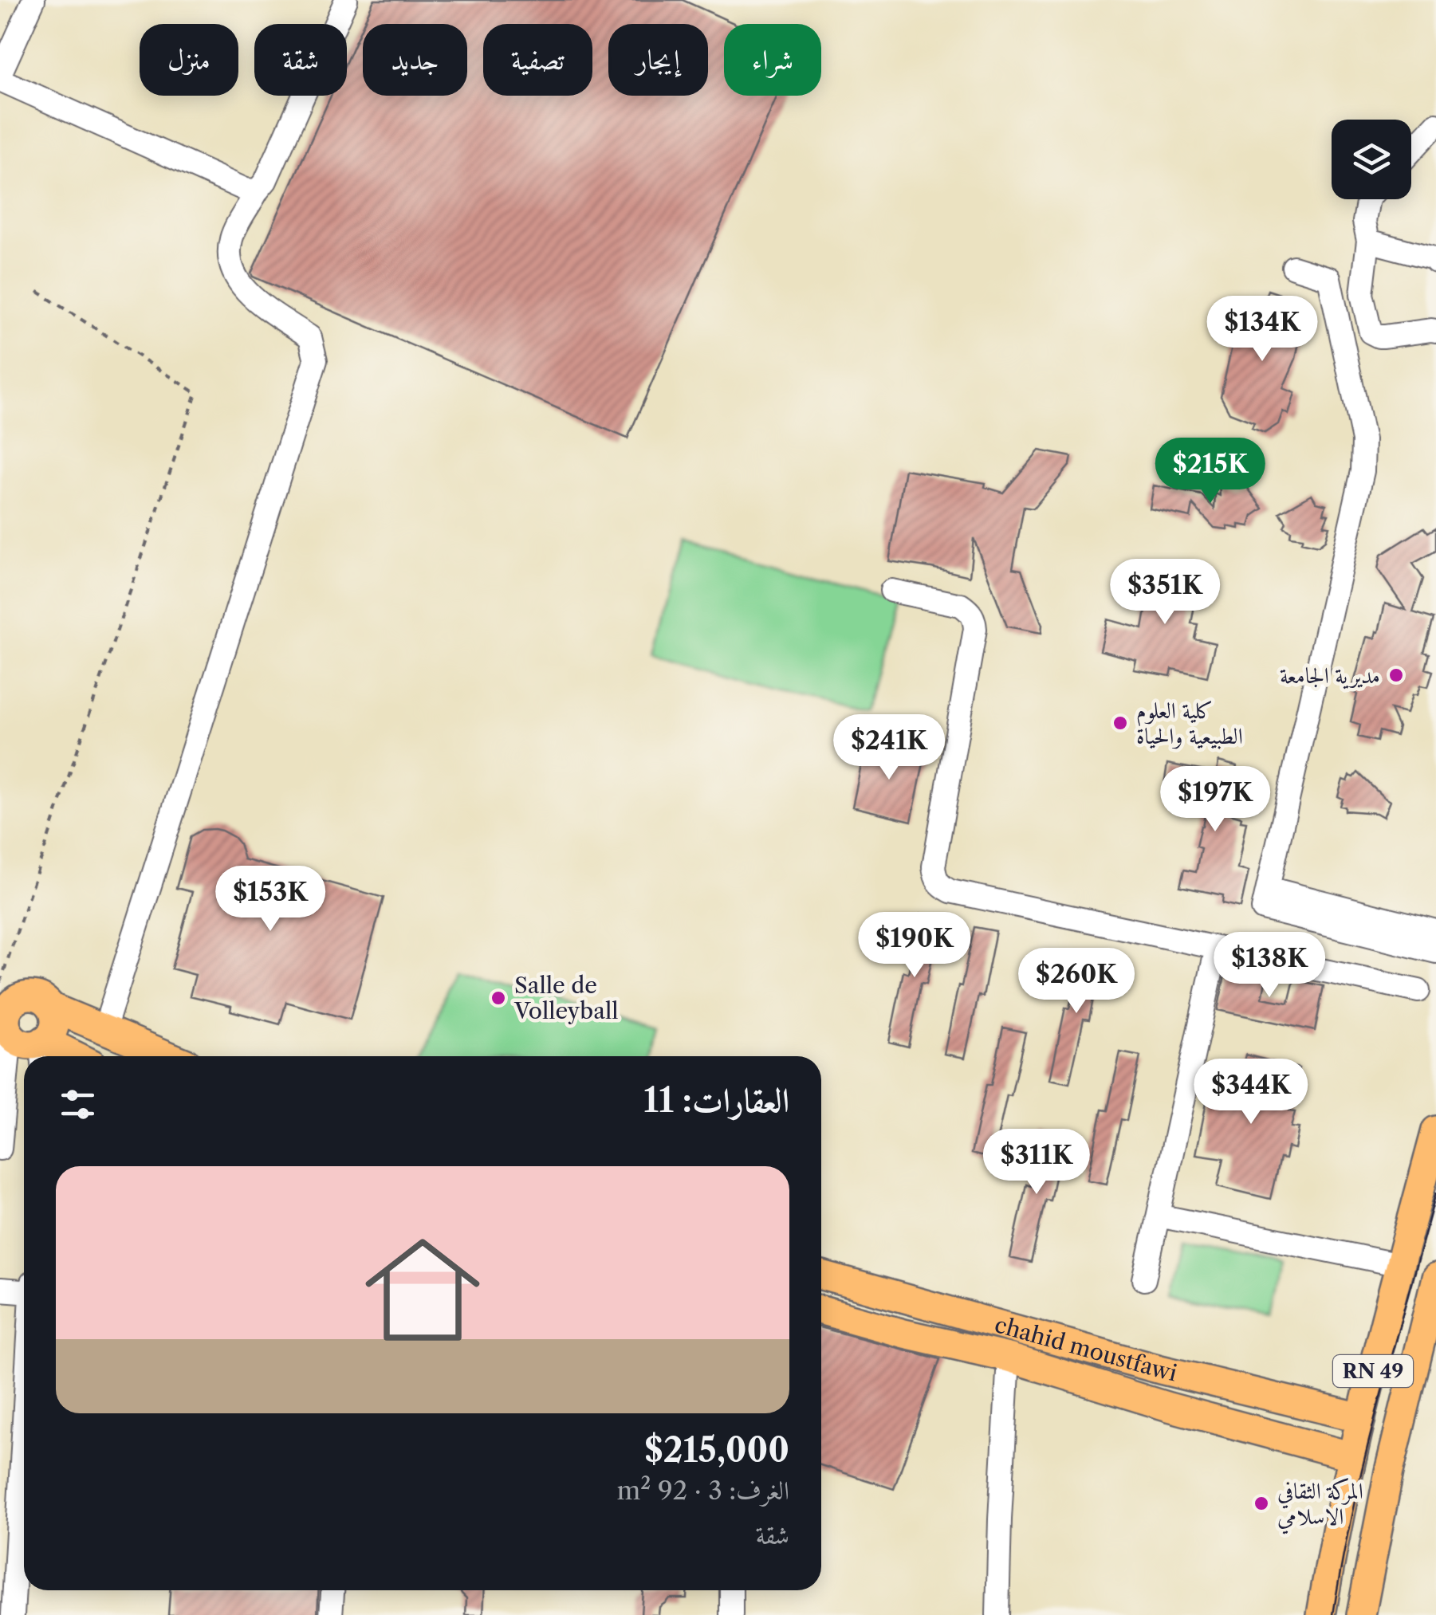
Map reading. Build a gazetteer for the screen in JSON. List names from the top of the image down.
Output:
{
  "streets": {
    "main road": ["chahid moustfawi", "RN 49"]
  },
  "crossings": [
    ["chahid moustfawi", "RN 49"]
  ],
  "places": [
    "مديرية الجامعة",
    "كلية العلوم الطبيعية والحياة",
    "Salle de Volleyball",
    "المركة الثقافي الاسلامي"
  ],
  "page": {
    "chip": [
      "شراء",
      "إيجار",
      "تصفية",
      "جديد",
      "شقة",
      "منزل"
    ],
    "price": [
      "$134K",
      "$215K",
      "$351K",
      "$241K",
      "$197K",
      "$153K",
      "$190K",
      "$138K",
      "$260K",
      "$344K",
      "$311K"
    ],
    "heading": "العقارات: 11",
    "list": [
      {
        "name": "$215,000",
        "note": "الغرف: 3 · 92 m² · شقة"
      }
    ]
  }
}
